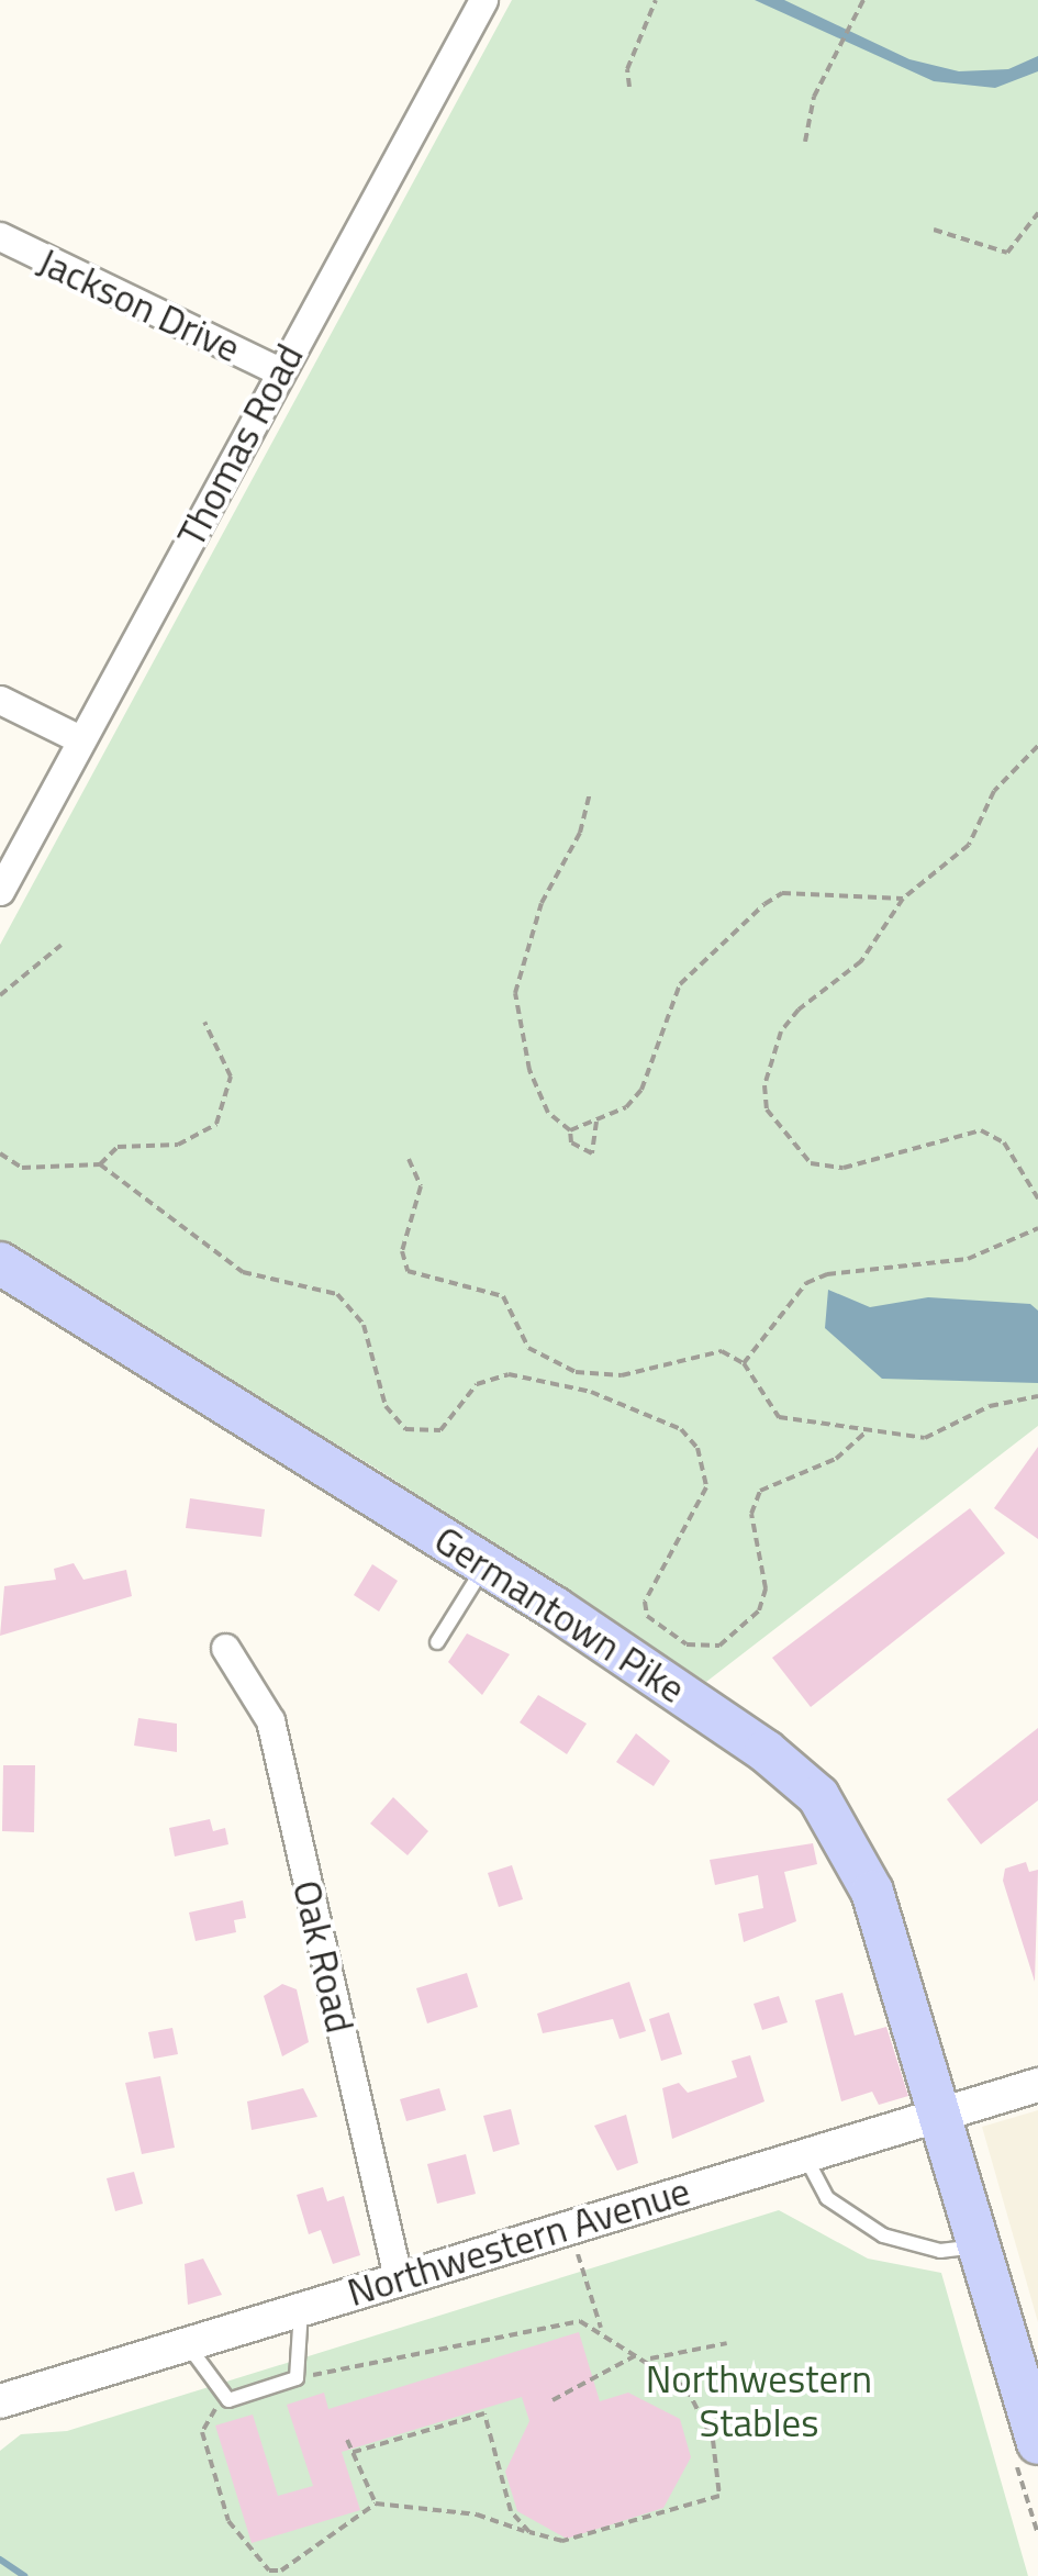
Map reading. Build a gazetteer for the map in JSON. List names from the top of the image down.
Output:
{
  "streets": {
    "main road": ["Germantown Pike"],
    "street": [
      "Jackson Drive",
      "Thomas Road",
      "Oak Road",
      "Northwestern Avenue"
    ]
  },
  "crossings": [
    ["Jackson Drive", "Thomas Road"],
    ["Germantown Pike", "Northwestern Avenue"],
    ["Oak Road", "Northwestern Avenue"]
  ],
  "parks": ["Northwestern Stables"]
}
